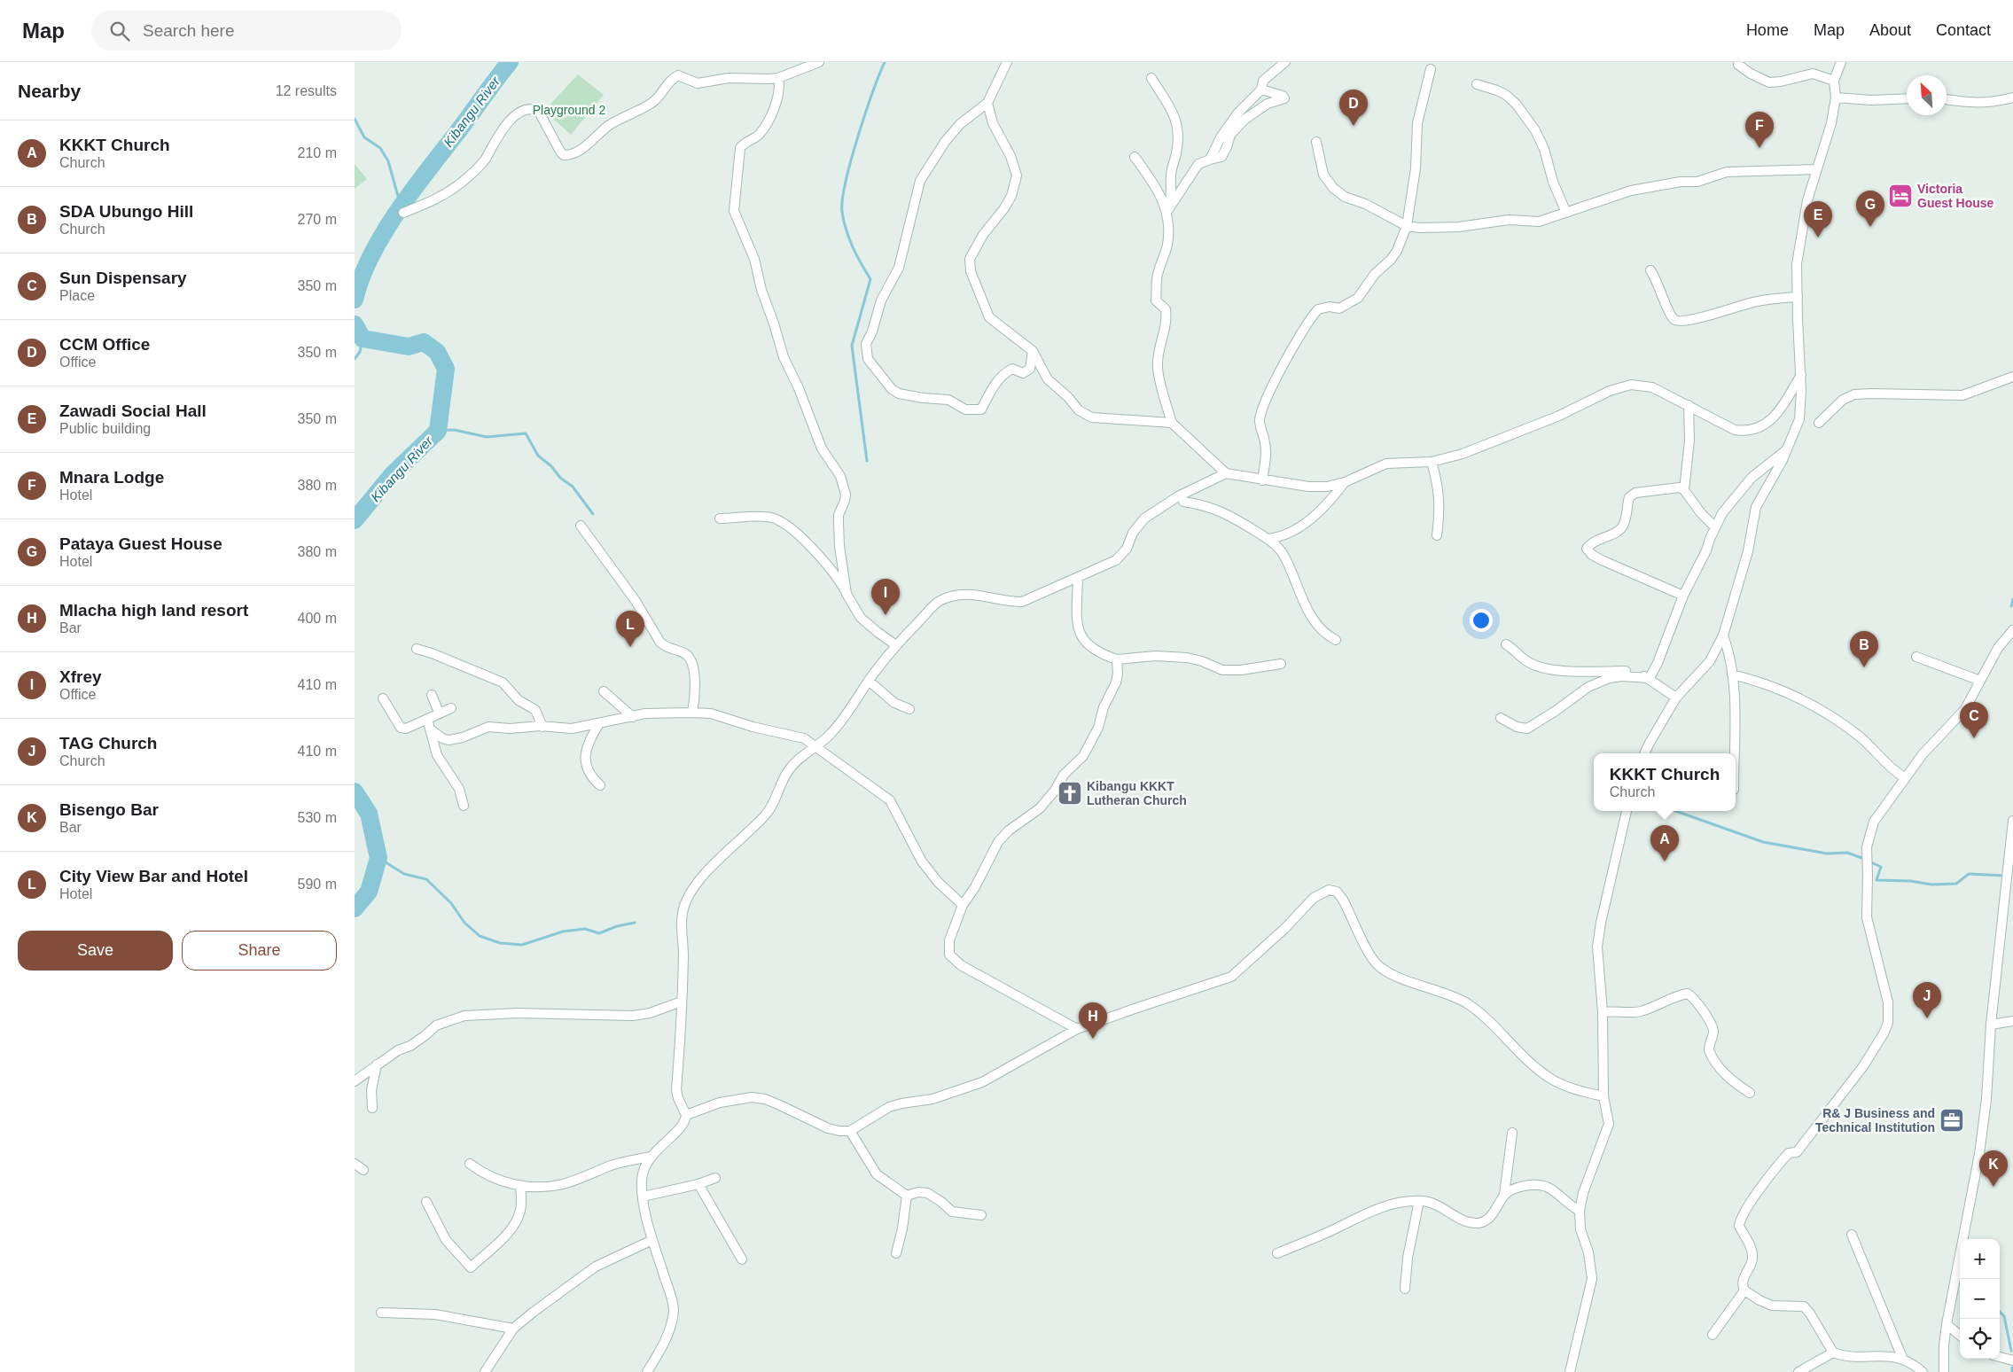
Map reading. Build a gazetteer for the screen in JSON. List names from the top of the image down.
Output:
{
  "water": ["Kibangu River"],
  "parks": ["Playground 2"],
  "places": {
    "hotel": ["Victoria Guest House"],
    "church": ["Kibangu KKKT Lutheran Church"],
    "office": ["R& J Business and Technical Institution"]
  },
  "north": "top left",
  "page": {
    "header": "Map",
    "search": "Search here",
    "nav": [
      "Home",
      "Map",
      "About",
      "Contact"
    ],
    "heading": ["Nearby", "12 results"],
    "pins": [
      "D",
      "F",
      "G",
      "E",
      "I",
      "L",
      "B",
      "C",
      "A",
      "J",
      "H",
      "K"
    ],
    "list": [
      {
        "mark": "A",
        "name": "KKKT Church",
        "note": "Church",
        "value": "210 m"
      },
      {
        "mark": "B",
        "name": "SDA Ubungo Hill",
        "note": "Church",
        "value": "270 m"
      },
      {
        "mark": "C",
        "name": "Sun Dispensary",
        "note": "Place",
        "value": "350 m"
      },
      {
        "mark": "D",
        "name": "CCM Office",
        "note": "Office",
        "value": "350 m"
      },
      {
        "mark": "E",
        "name": "Zawadi Social Hall",
        "note": "Public building",
        "value": "350 m"
      },
      {
        "mark": "F",
        "name": "Mnara Lodge",
        "note": "Hotel",
        "value": "380 m"
      },
      {
        "mark": "G",
        "name": "Pataya Guest House",
        "note": "Hotel",
        "value": "380 m"
      },
      {
        "mark": "H",
        "name": "Mlacha high land resort",
        "note": "Bar",
        "value": "400 m"
      },
      {
        "mark": "I",
        "name": "Xfrey",
        "note": "Office",
        "value": "410 m"
      },
      {
        "mark": "J",
        "name": "TAG Church",
        "note": "Church",
        "value": "410 m"
      },
      {
        "mark": "K",
        "name": "Bisengo Bar",
        "note": "Bar",
        "value": "530 m"
      },
      {
        "mark": "L",
        "name": "City View Bar and Hotel",
        "note": "Hotel",
        "value": "590 m"
      }
    ],
    "popup": ["KKKT Church", "Church"],
    "buttons": ["Save", "Share"],
    "map_buttons": ["+", "−"]
  }
}
